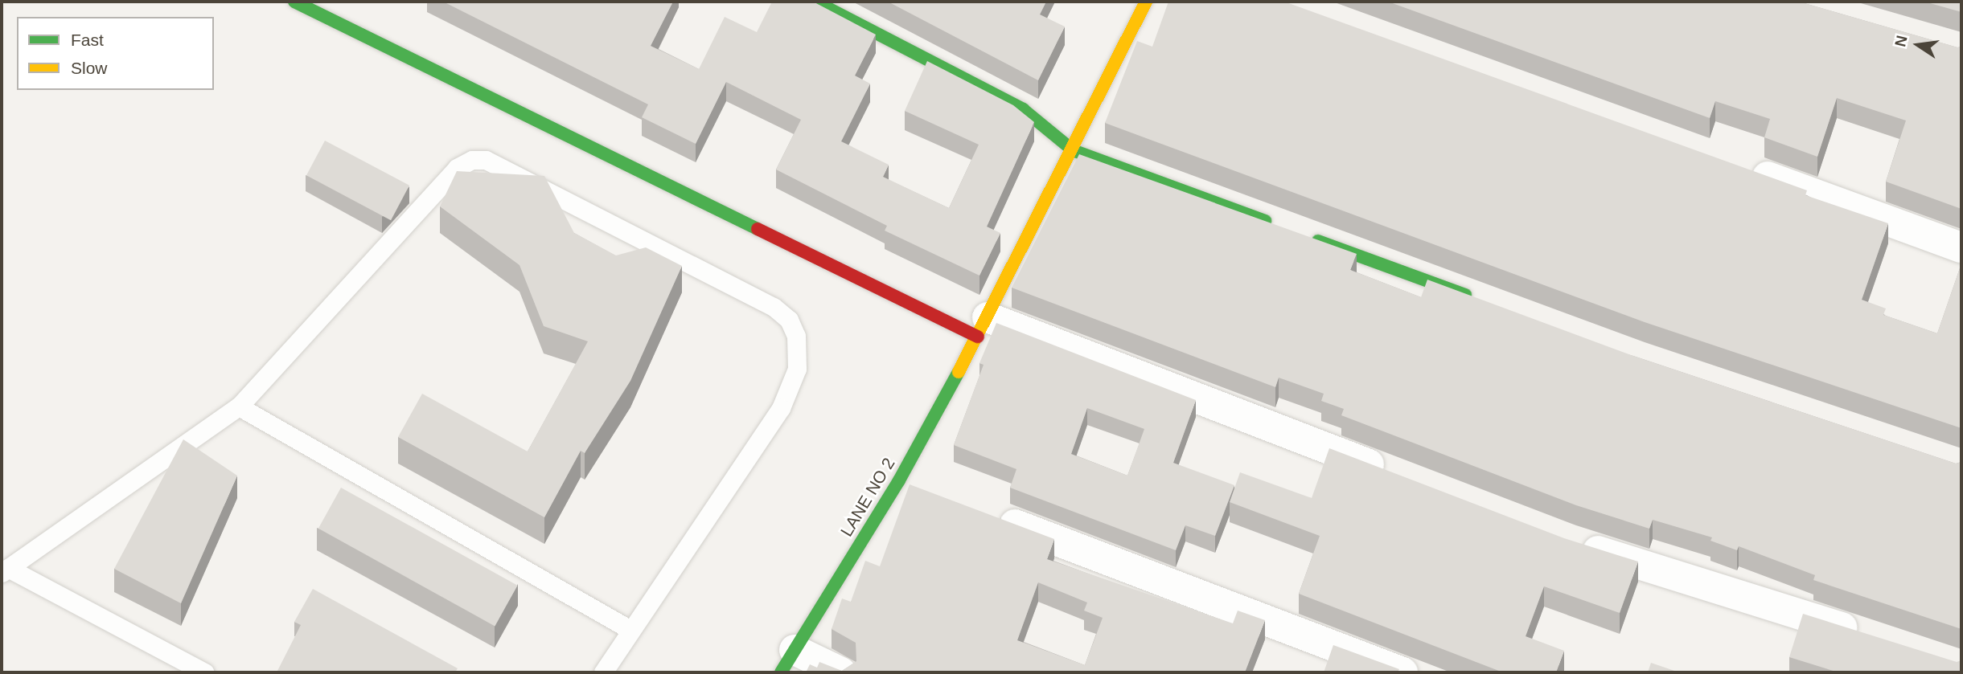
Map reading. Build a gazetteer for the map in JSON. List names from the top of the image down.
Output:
{
  "streets": {
    "street": ["LANE NO 2"]
  },
  "legend": ["Fast", "Slow"],
  "north": "left"
}
